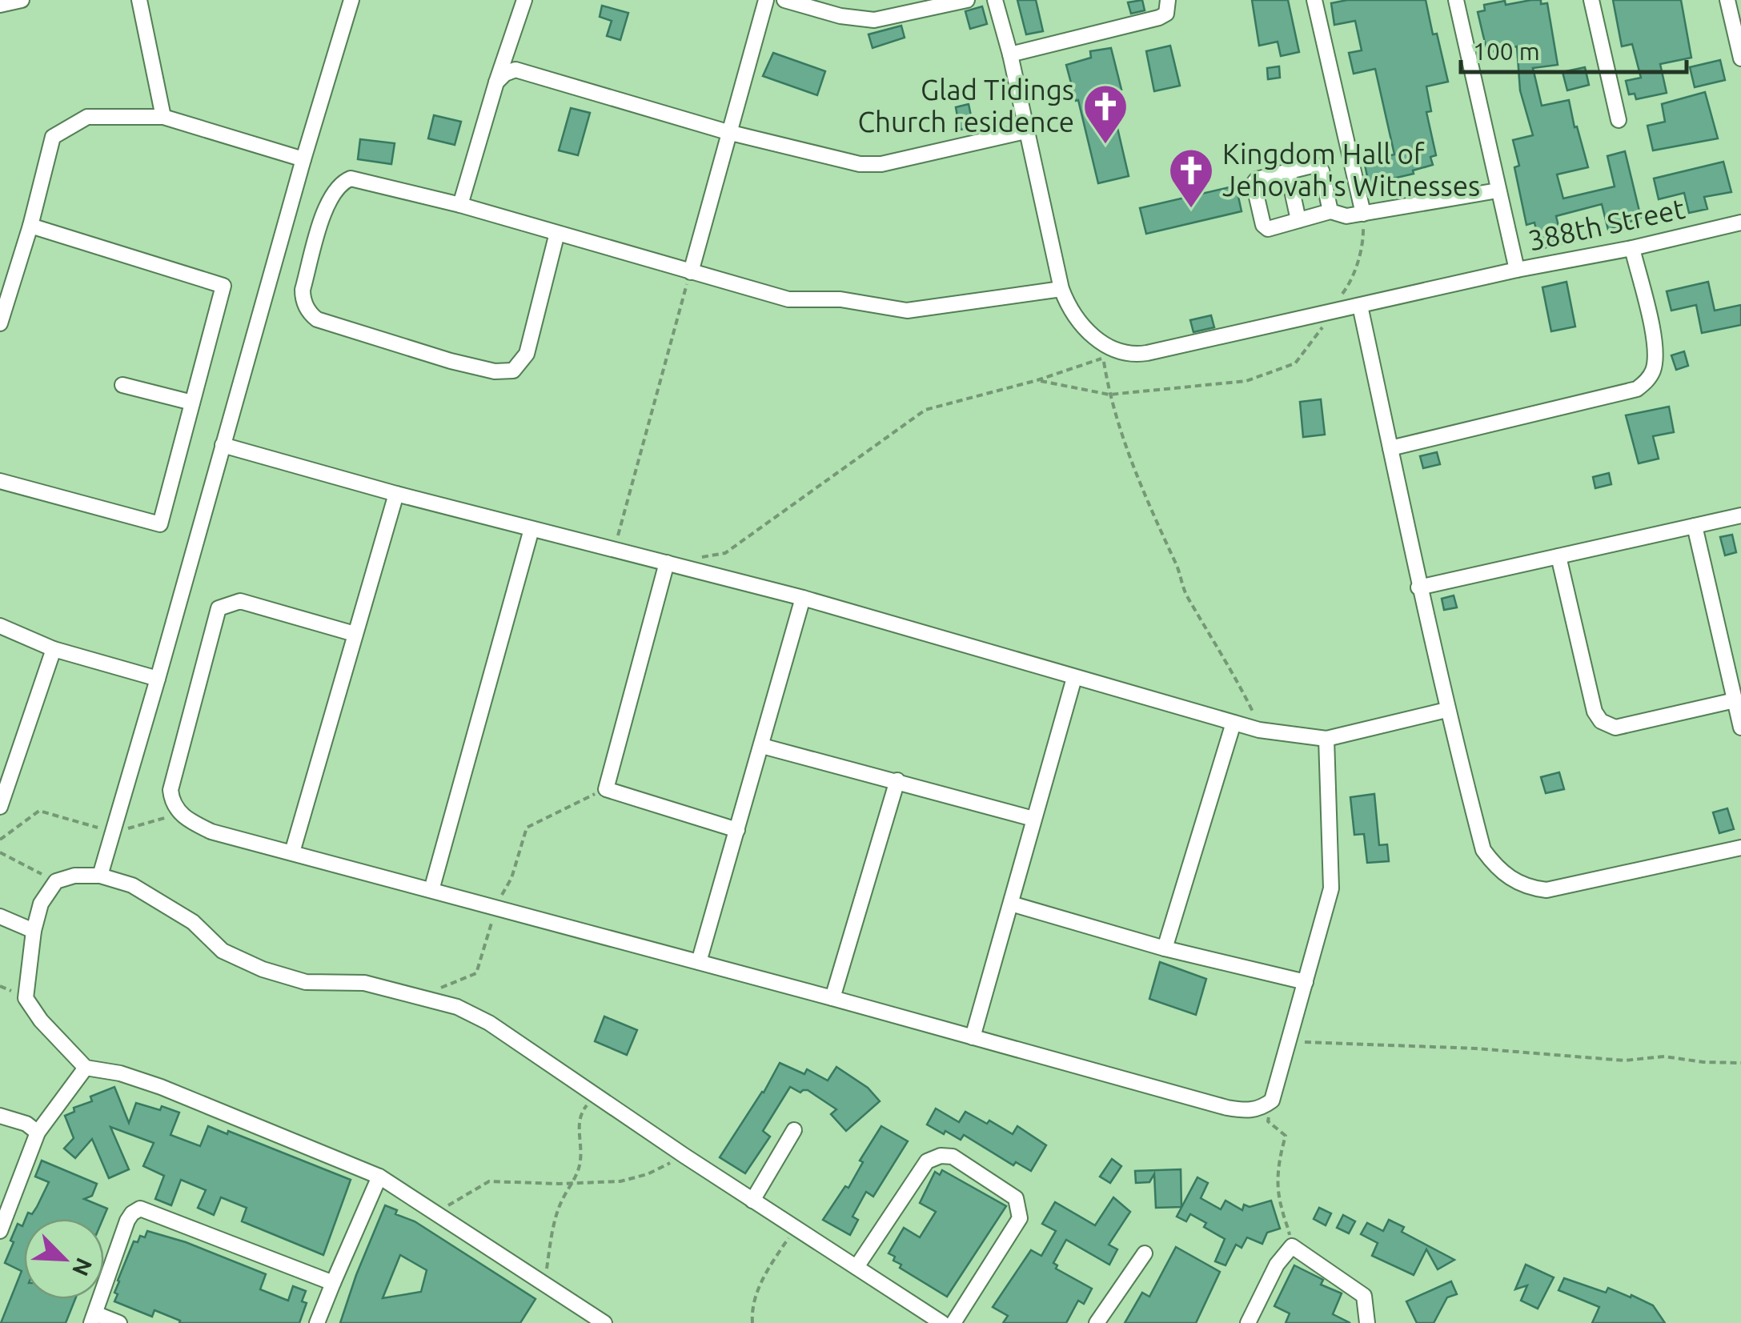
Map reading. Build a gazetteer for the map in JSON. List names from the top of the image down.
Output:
{
  "streets": {
    "street": ["388th Street"]
  },
  "places": {
    "church": ["Glad Tidings Church residence", "Kingdom Hall of Jehovah's Witnesses"]
  },
  "scale_bar": "100 m",
  "north": "bottom right"
}
